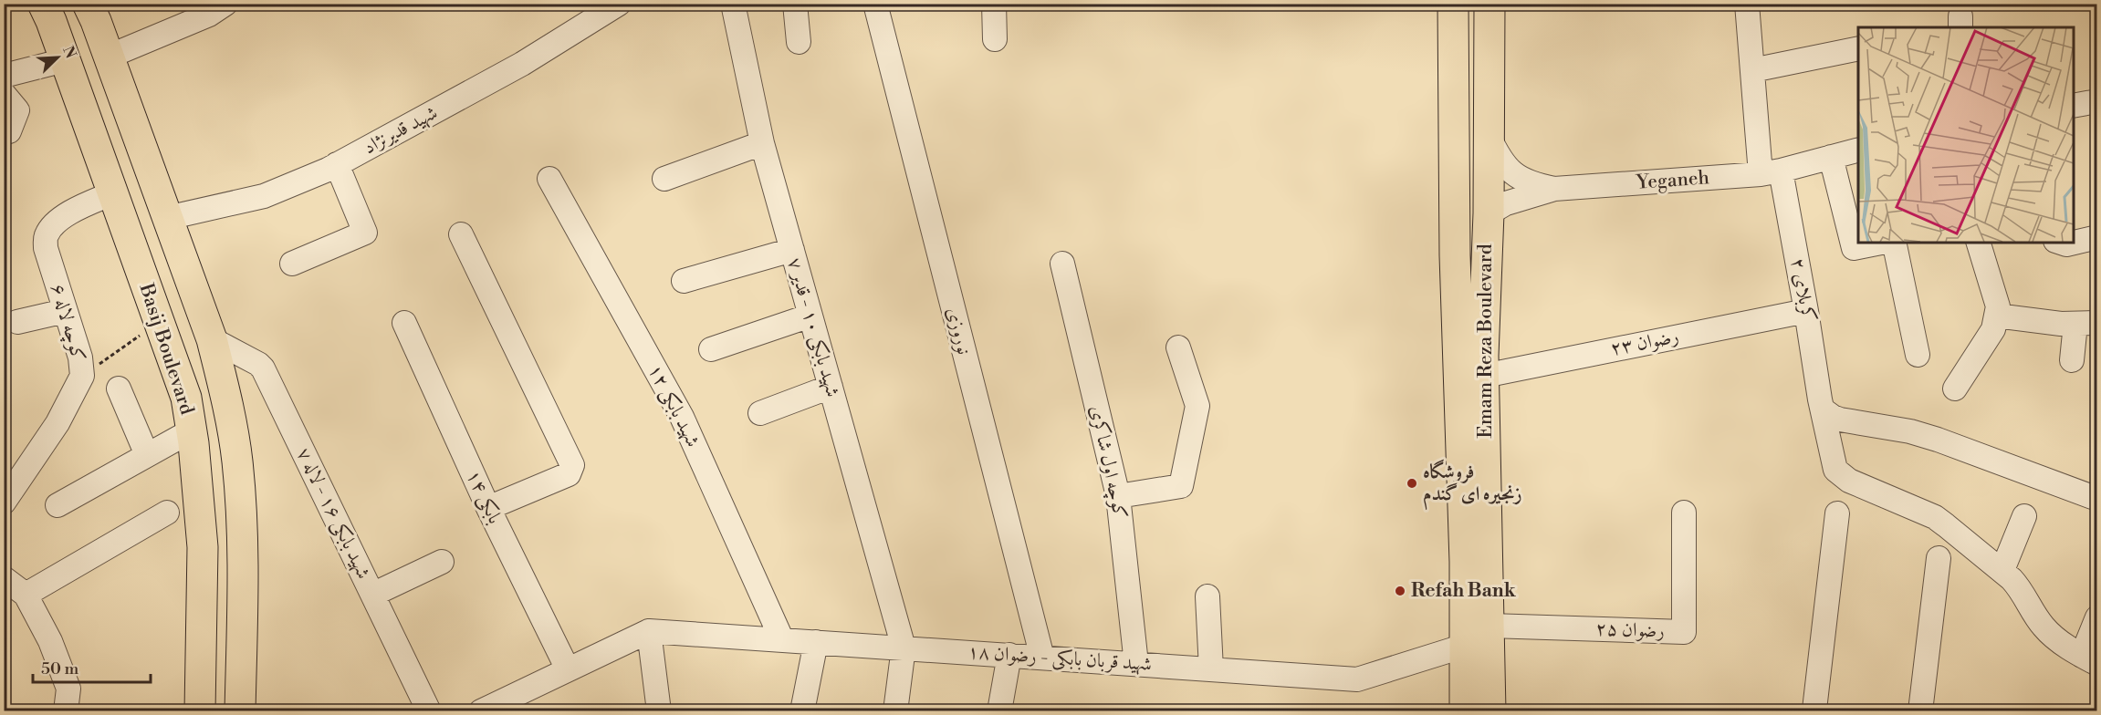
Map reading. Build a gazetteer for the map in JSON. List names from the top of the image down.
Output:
{
  "streets": {
    "main road": ["Emam Reza Boulevard", "Basij Boulevard"],
    "street": [
      "شهید قدیرنژاد",
      "Yeganeh",
      "کربلای ۲",
      "کوچه لاله ۶",
      "شهید بابکی ۱۰ - قدیر ۷",
      "نوروزی",
      "رضوان ۲۳",
      "شهید بابکی ۱۲",
      "کوچه اول شاکری",
      "بابکی ۱۴",
      "شهید بابکی ۱۶ - لاله ۷",
      "رضوان ۲۵",
      "شهید قربان بابکی - رضوان ۱۸"
    ]
  },
  "crossings": [
    ["Yeganeh", "کربلای ۲"],
    ["Yeganeh", "Emam Reza Boulevard"],
    ["کربلای ۲", "رضوان ۲۳"],
    ["کوچه لاله ۶", "Basij Boulevard"],
    ["شهید بابکی ۱۰ - قدیر ۷", "شهید قربان بابکی - رضوان ۱۸"],
    ["نوروزی", "شهید قربان بابکی - رضوان ۱۸"],
    ["Emam Reza Boulevard", "رضوان ۲۳"],
    ["Emam Reza Boulevard", "رضوان ۲۵"],
    ["Emam Reza Boulevard", "شهید قربان بابکی - رضوان ۱۸"],
    ["شهید بابکی ۱۲", "شهید قربان بابکی - رضوان ۱۸"],
    ["کوچه اول شاکری", "شهید قربان بابکی - رضوان ۱۸"]
  ],
  "places": ["فروشگاه زنجیره ای گندم", "Refah Bank"],
  "scale_bar": "50 m",
  "north": "top right"
}
